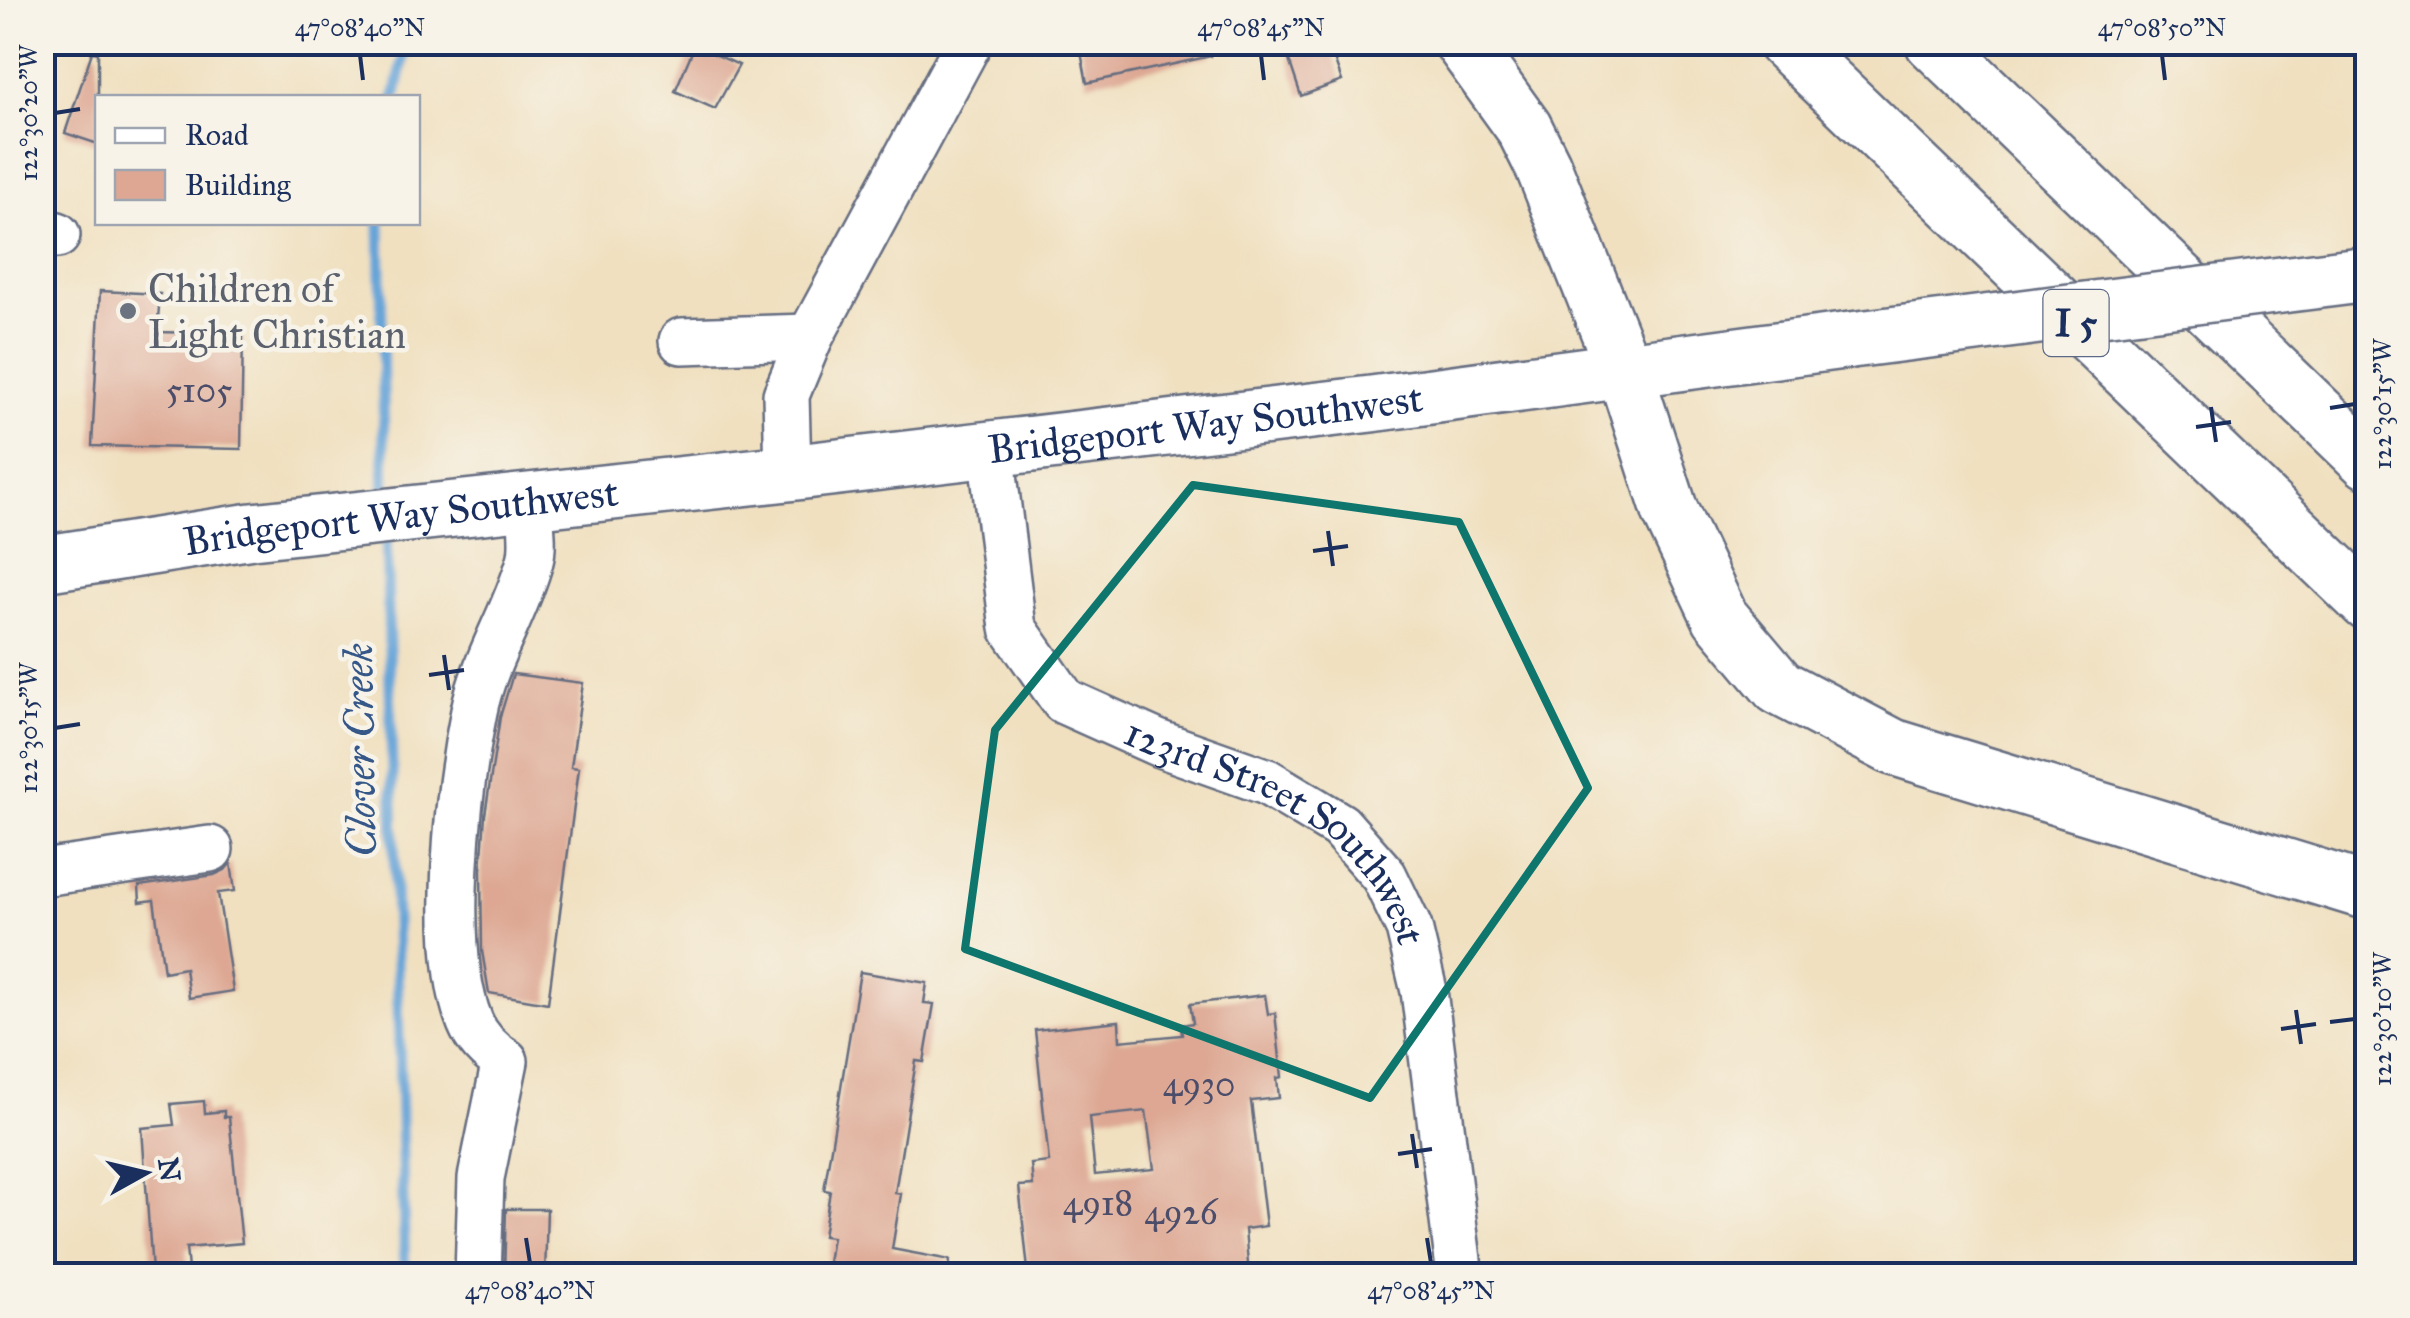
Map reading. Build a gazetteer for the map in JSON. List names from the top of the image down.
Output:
{
  "streets": {
    "main road": ["I 5", "Bridgeport Way Southwest"],
    "street": ["123rd Street Southwest"]
  },
  "crossings": [
    ["Bridgeport Way Southwest", "123rd Street Southwest"]
  ],
  "water": ["Clover Creek"],
  "places": ["Children of Light Christian"],
  "house_numbers": [
    "5105",
    "4930",
    "4918",
    "4926"
  ],
  "legend": ["Road", "Building"],
  "north": "right",
  "coordinates": [
    "47°08'40\"N",
    "47°08'45\"N",
    "47°08'50\"N",
    "122°30'20\"W",
    "122°30'15\"W",
    "122°30'10\"W"
  ]
}
